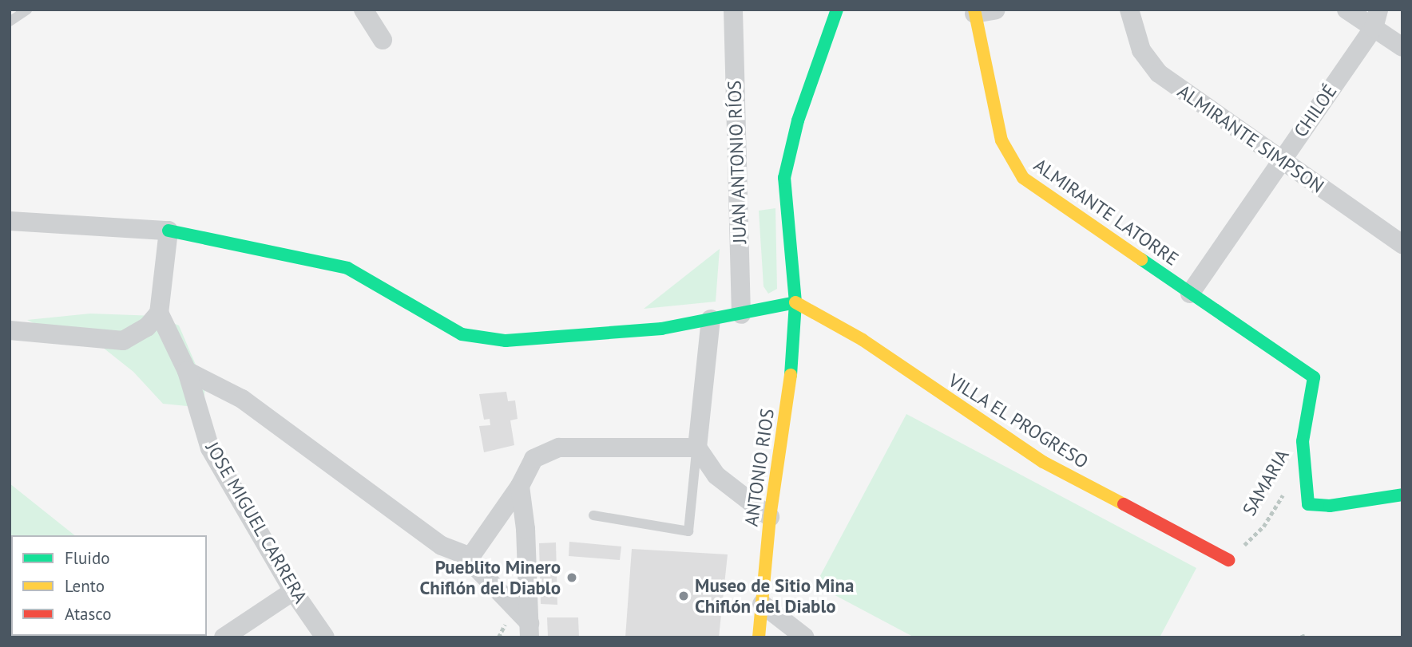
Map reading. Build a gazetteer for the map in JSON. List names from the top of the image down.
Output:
{
  "streets": {
    "street": [
      "CHILOÉ",
      "ALMIRANTE SIMPSON",
      "JUAN ANTONIO RÍOS",
      "ALMIRANTE LATORRE",
      "VILLA EL PROGRESO",
      "ANTONIO RIOS",
      "SAMARIA",
      "JOSE MIGUEL CARRERA"
    ]
  },
  "crossings": [
    ["CHILOÉ", "ALMIRANTE SIMPSON"],
    ["CHILOÉ", "ALMIRANTE LATORRE"],
    ["ALMIRANTE LATORRE", "SAMARIA"],
    ["VILLA EL PROGRESO", "ANTONIO RIOS"],
    ["VILLA EL PROGRESO", "SAMARIA"]
  ],
  "places": ["Pueblito Minero Chiflón del Diablo", "Museo de Sitio Mina Chiflón del Diablo"],
  "legend": ["Fluido", "Lento", "Atasco"]
}
